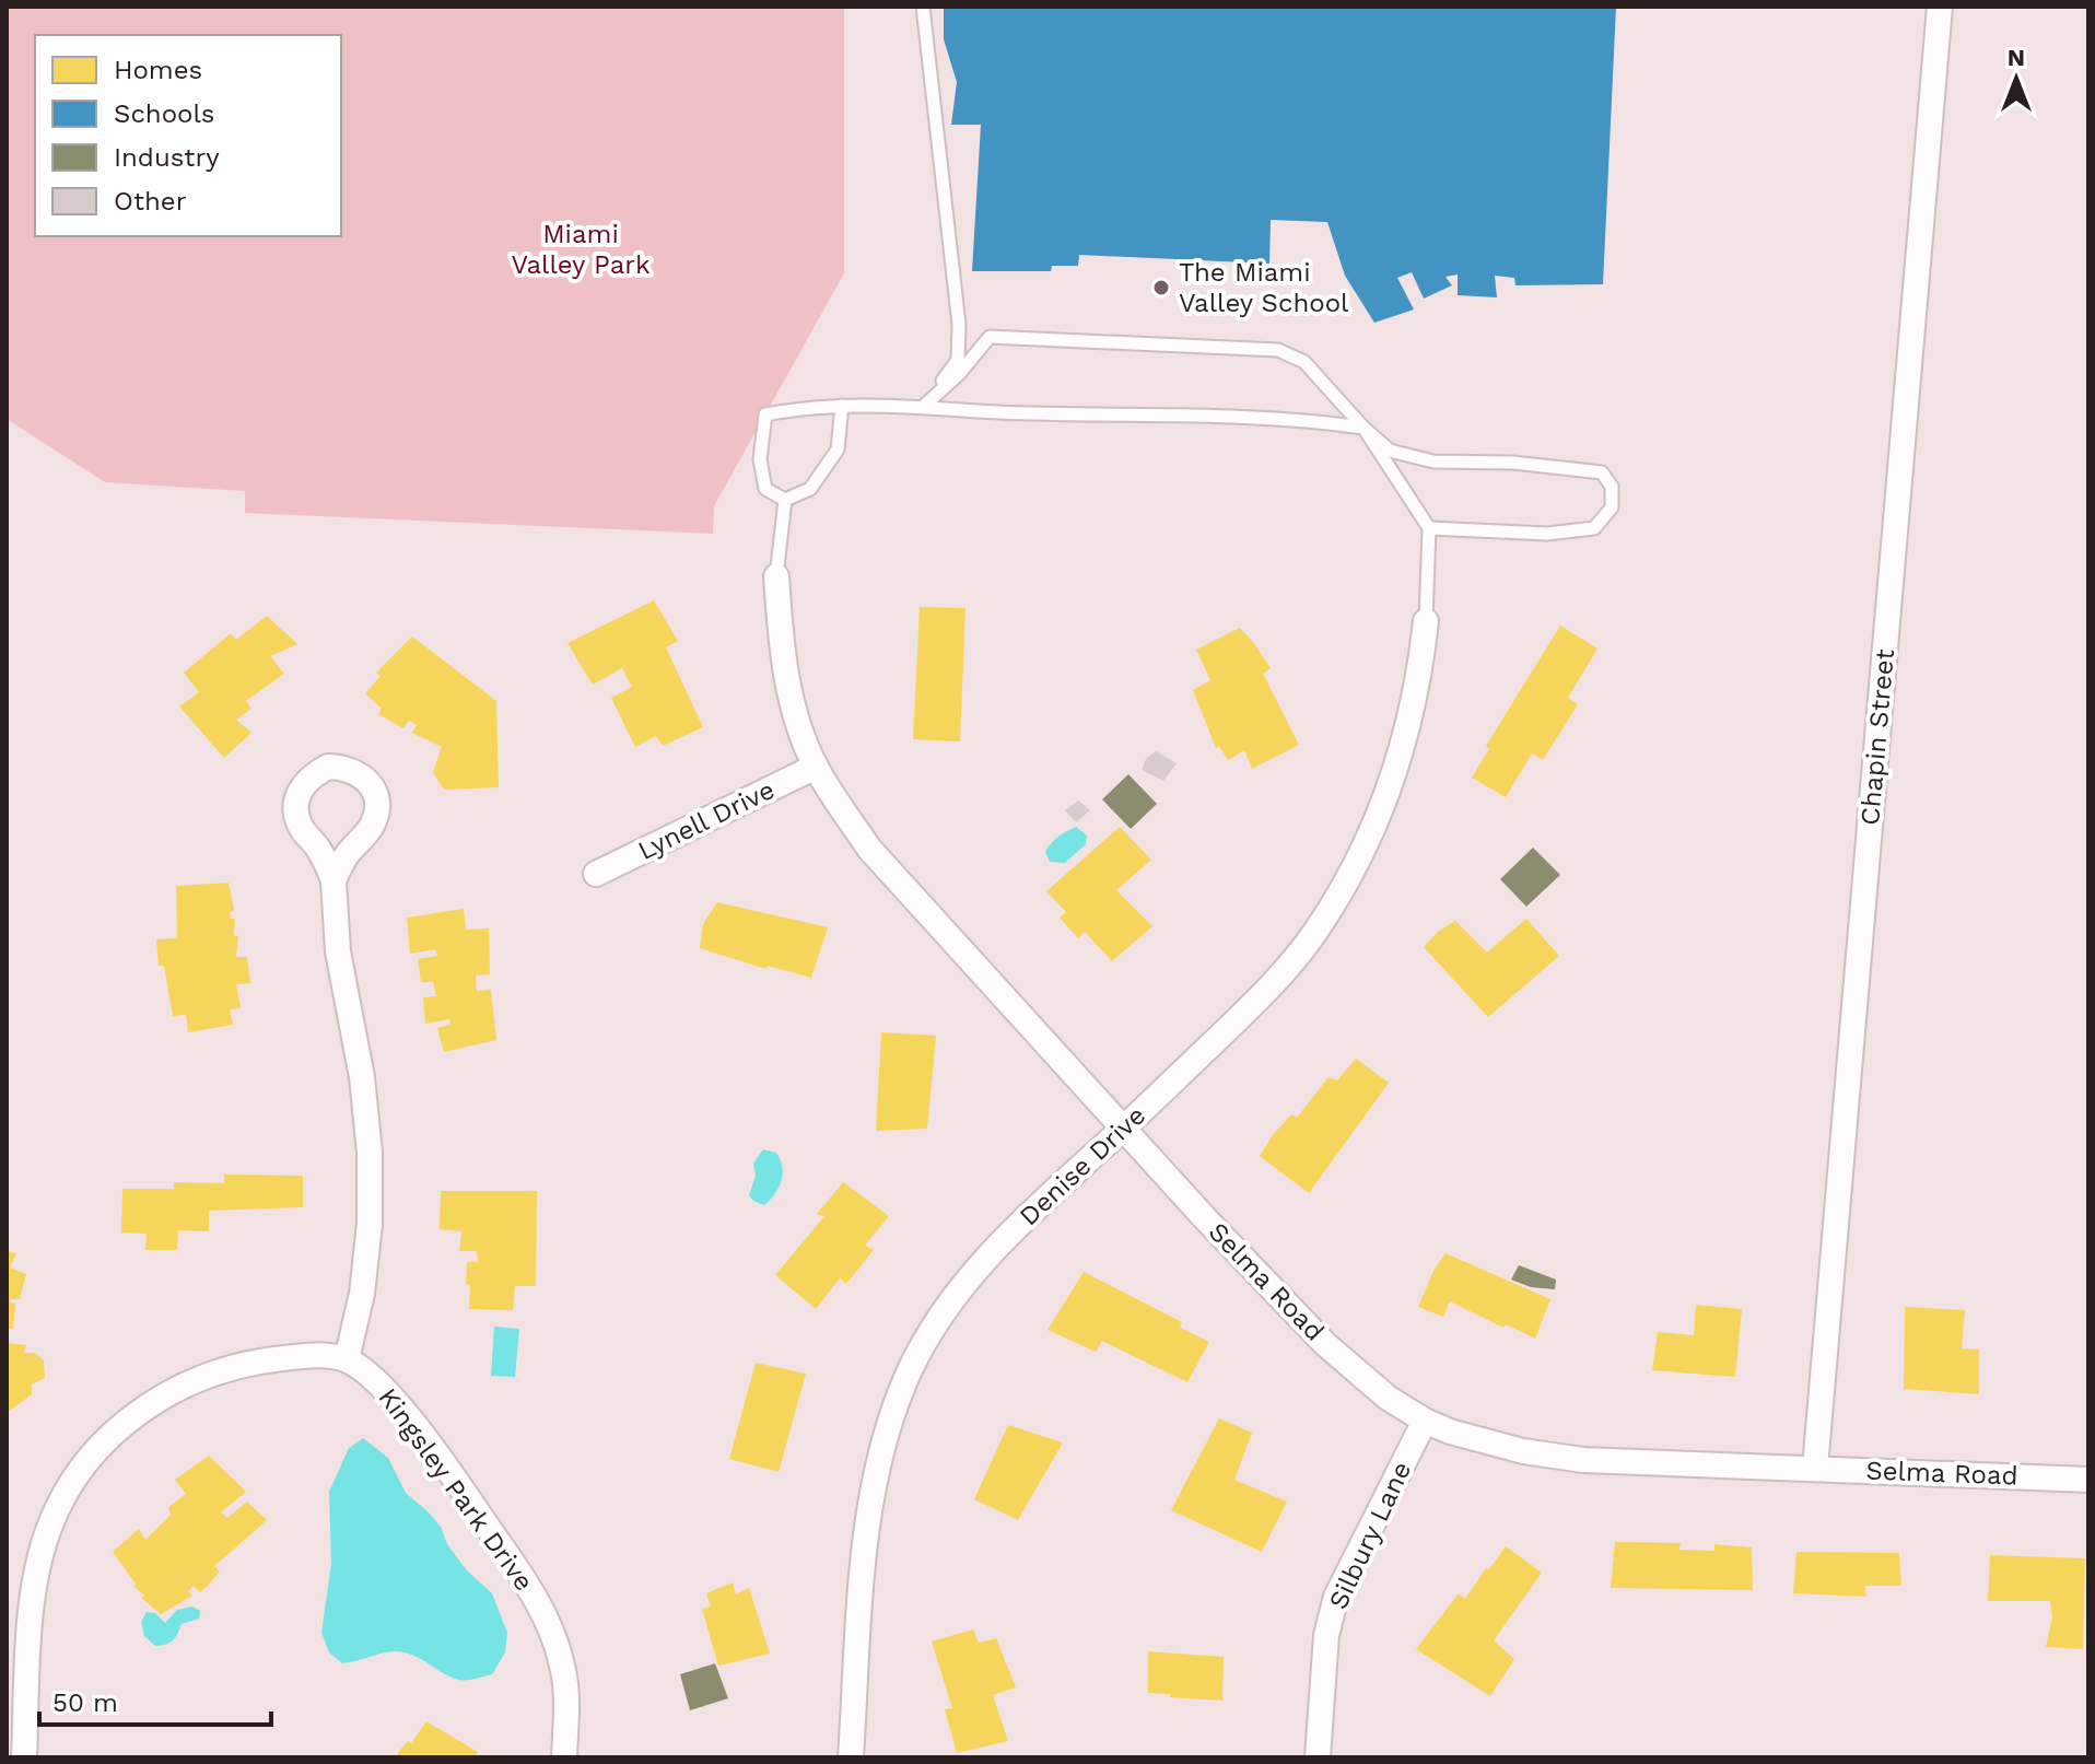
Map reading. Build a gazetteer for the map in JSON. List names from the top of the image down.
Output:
{
  "streets": {
    "street": [
      "Chapin Street",
      "Lynell Drive",
      "Denise Drive",
      "Selma Road",
      "Kingsley Park Drive",
      "Silbury Lane"
    ]
  },
  "crossings": [
    ["Chapin Street", "Selma Road"],
    ["Lynell Drive", "Selma Road"],
    ["Denise Drive", "Selma Road"],
    ["Selma Road", "Silbury Lane"]
  ],
  "parks": ["Miami Valley Park"],
  "places": ["The Miami Valley School"],
  "legend": [
    "Homes",
    "Schools",
    "Industry",
    "Other"
  ],
  "scale_bar": "50 m",
  "north": "top"
}
